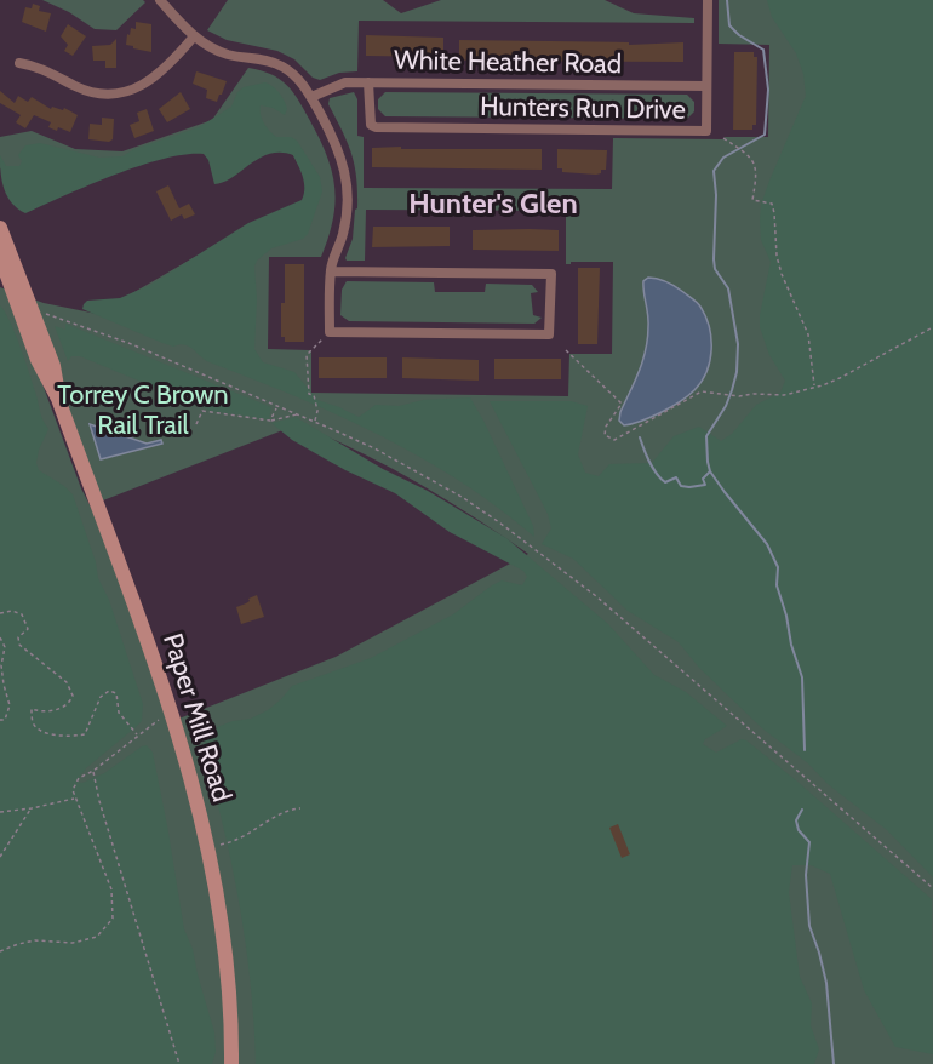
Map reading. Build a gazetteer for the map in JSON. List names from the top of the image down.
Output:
{
  "streets": {
    "main road": ["Paper Mill Road"],
    "street": ["White Heather Road", "Hunters Run Drive"]
  },
  "crossings": [
    ["White Heather Road", "Hunters Run Drive"]
  ],
  "districts": ["Hunter's Glen"],
  "parks": ["Torrey C Brown Rail Trail"]
}
